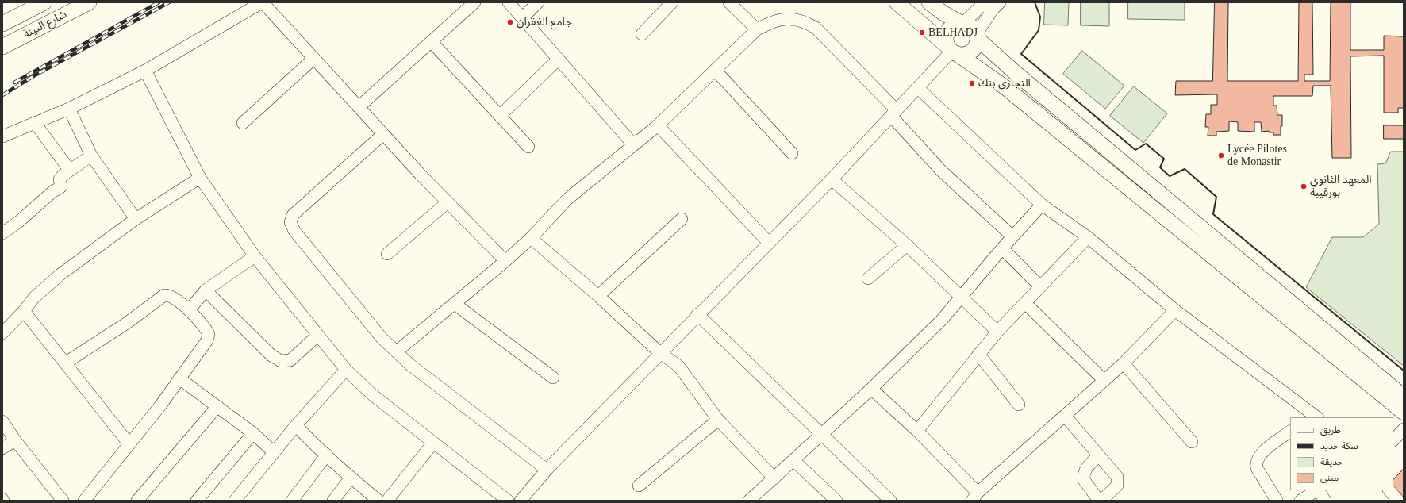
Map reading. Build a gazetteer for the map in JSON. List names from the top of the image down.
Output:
{
  "streets": {
    "main road": ["شارع البيئة"]
  },
  "places": [
    "جامع الغفران",
    "BELHADJ",
    "التجاري بنك",
    "Lycée Pilotes de Monastir",
    "المعهد الثانوي بورقيبة"
  ],
  "legend": [
    "طريق",
    "سكة حديد",
    "حديقة",
    "مبنى"
  ]
}
